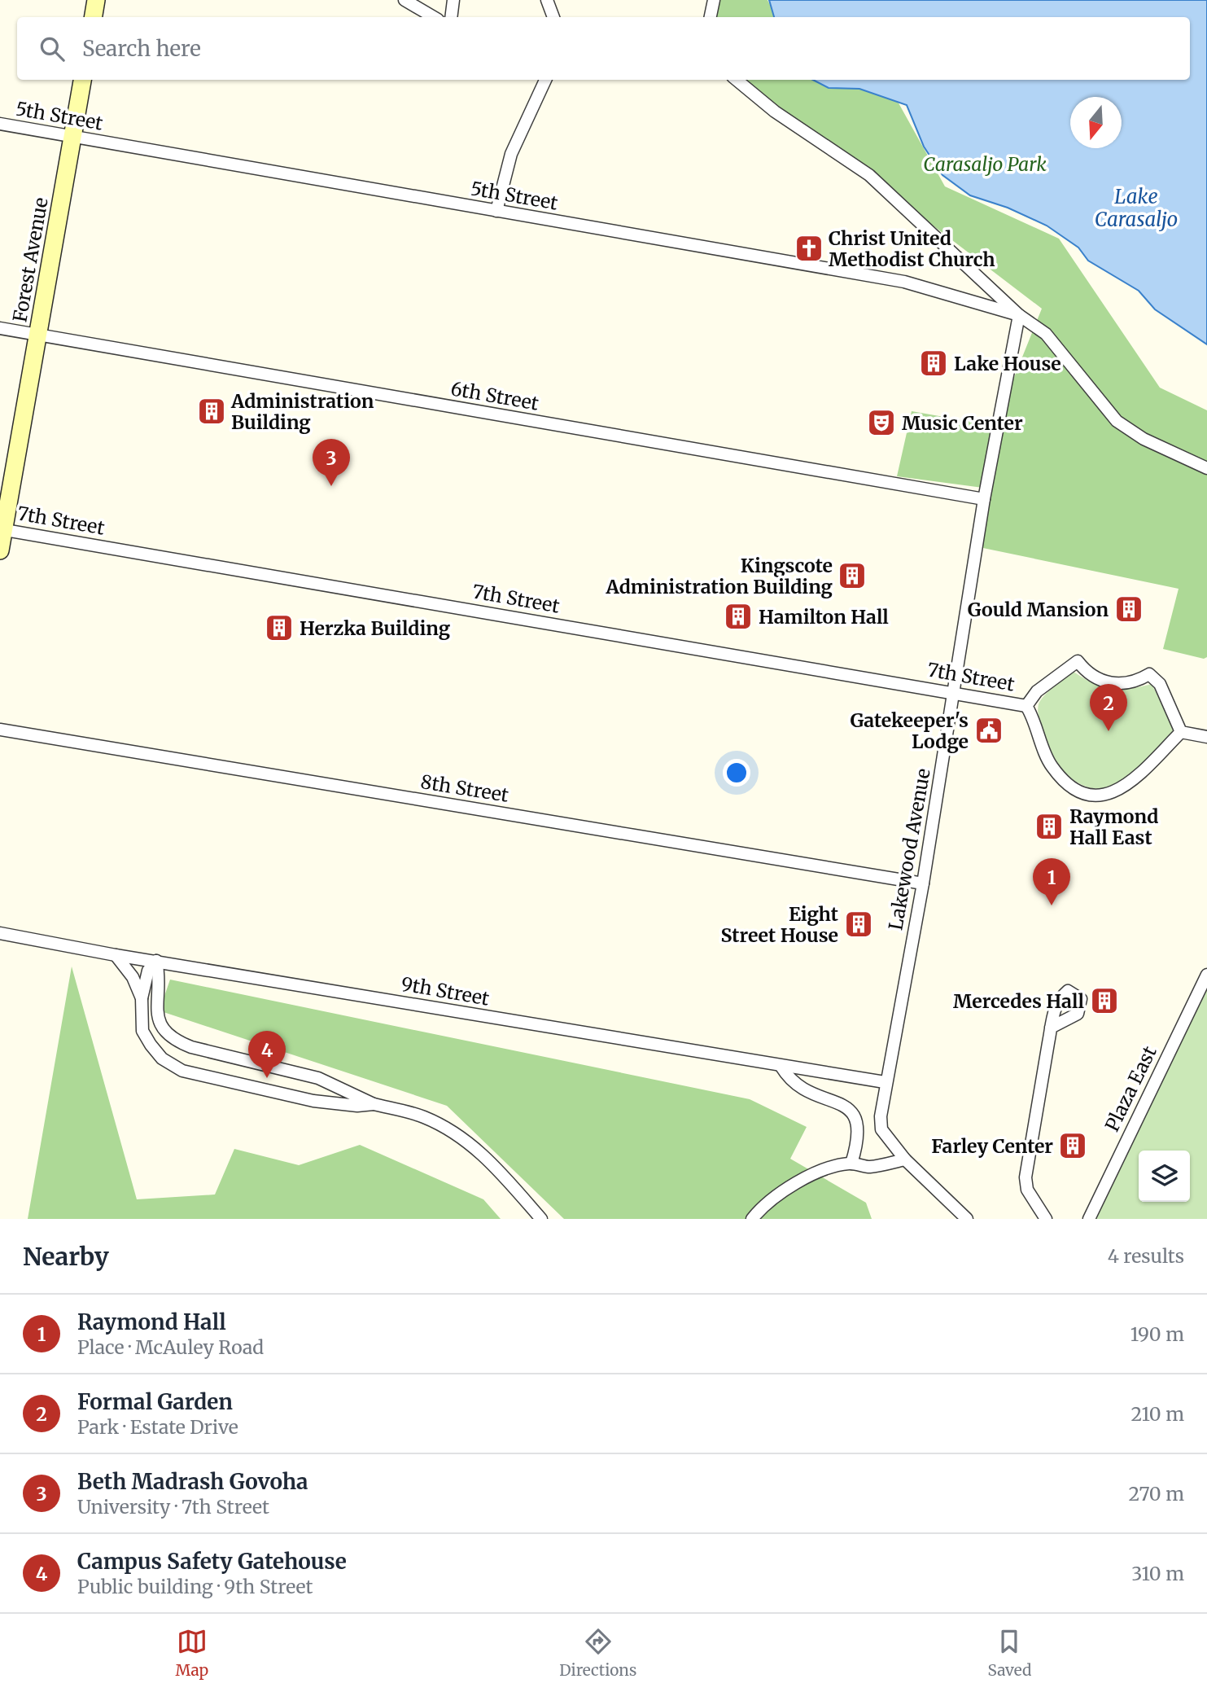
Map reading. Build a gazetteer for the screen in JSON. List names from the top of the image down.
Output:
{
  "streets": {
    "street": [
      "5th Street",
      "Forest Avenue",
      "6th Street",
      "7th Street",
      "8th Street",
      "Lakewood Avenue",
      "9th Street",
      "Plaza East"
    ]
  },
  "crossings": [
    ["5th Street", "Forest Avenue"],
    ["5th Street", "Lakewood Avenue"],
    ["Forest Avenue", "6th Street"],
    ["Forest Avenue", "7th Street"],
    ["6th Street", "Lakewood Avenue"],
    ["7th Street", "Lakewood Avenue"],
    ["8th Street", "Lakewood Avenue"],
    ["Lakewood Avenue", "9th Street"]
  ],
  "water": ["Lake Carasaljo"],
  "parks": ["Carasaljo Park"],
  "places": {
    "church": ["Christ United Methodist Church"],
    "building": [
      "Lake House",
      "Administration Building",
      "Kingscote Administration Building",
      "Gould Mansion",
      "Hamilton Hall",
      "Herzka Building",
      "Raymond Hall East",
      "Eight Street House",
      "Mercedes Hall",
      "Farley Center"
    ],
    "theatre": ["Music Center"],
    "public building": ["Gatekeeper's Lodge"]
  },
  "north": "bottom",
  "page": {
    "search": "Search here",
    "pins": [
      "3",
      "2",
      "1",
      "4"
    ],
    "heading": ["Nearby", "4 results"],
    "list": [
      {
        "mark": "1",
        "name": "Raymond Hall",
        "note": "Place · McAuley Road",
        "value": "190 m"
      },
      {
        "mark": "2",
        "name": "Formal Garden",
        "note": "Park · Estate Drive",
        "value": "210 m"
      },
      {
        "mark": "3",
        "name": "Beth Madrash Govoha",
        "note": "University · 7th Street",
        "value": "270 m"
      },
      {
        "mark": "4",
        "name": "Campus Safety Gatehouse",
        "note": "Public building · 9th Street",
        "value": "310 m"
      }
    ],
    "nav": ["Map", "Directions", "Saved"]
  }
}
